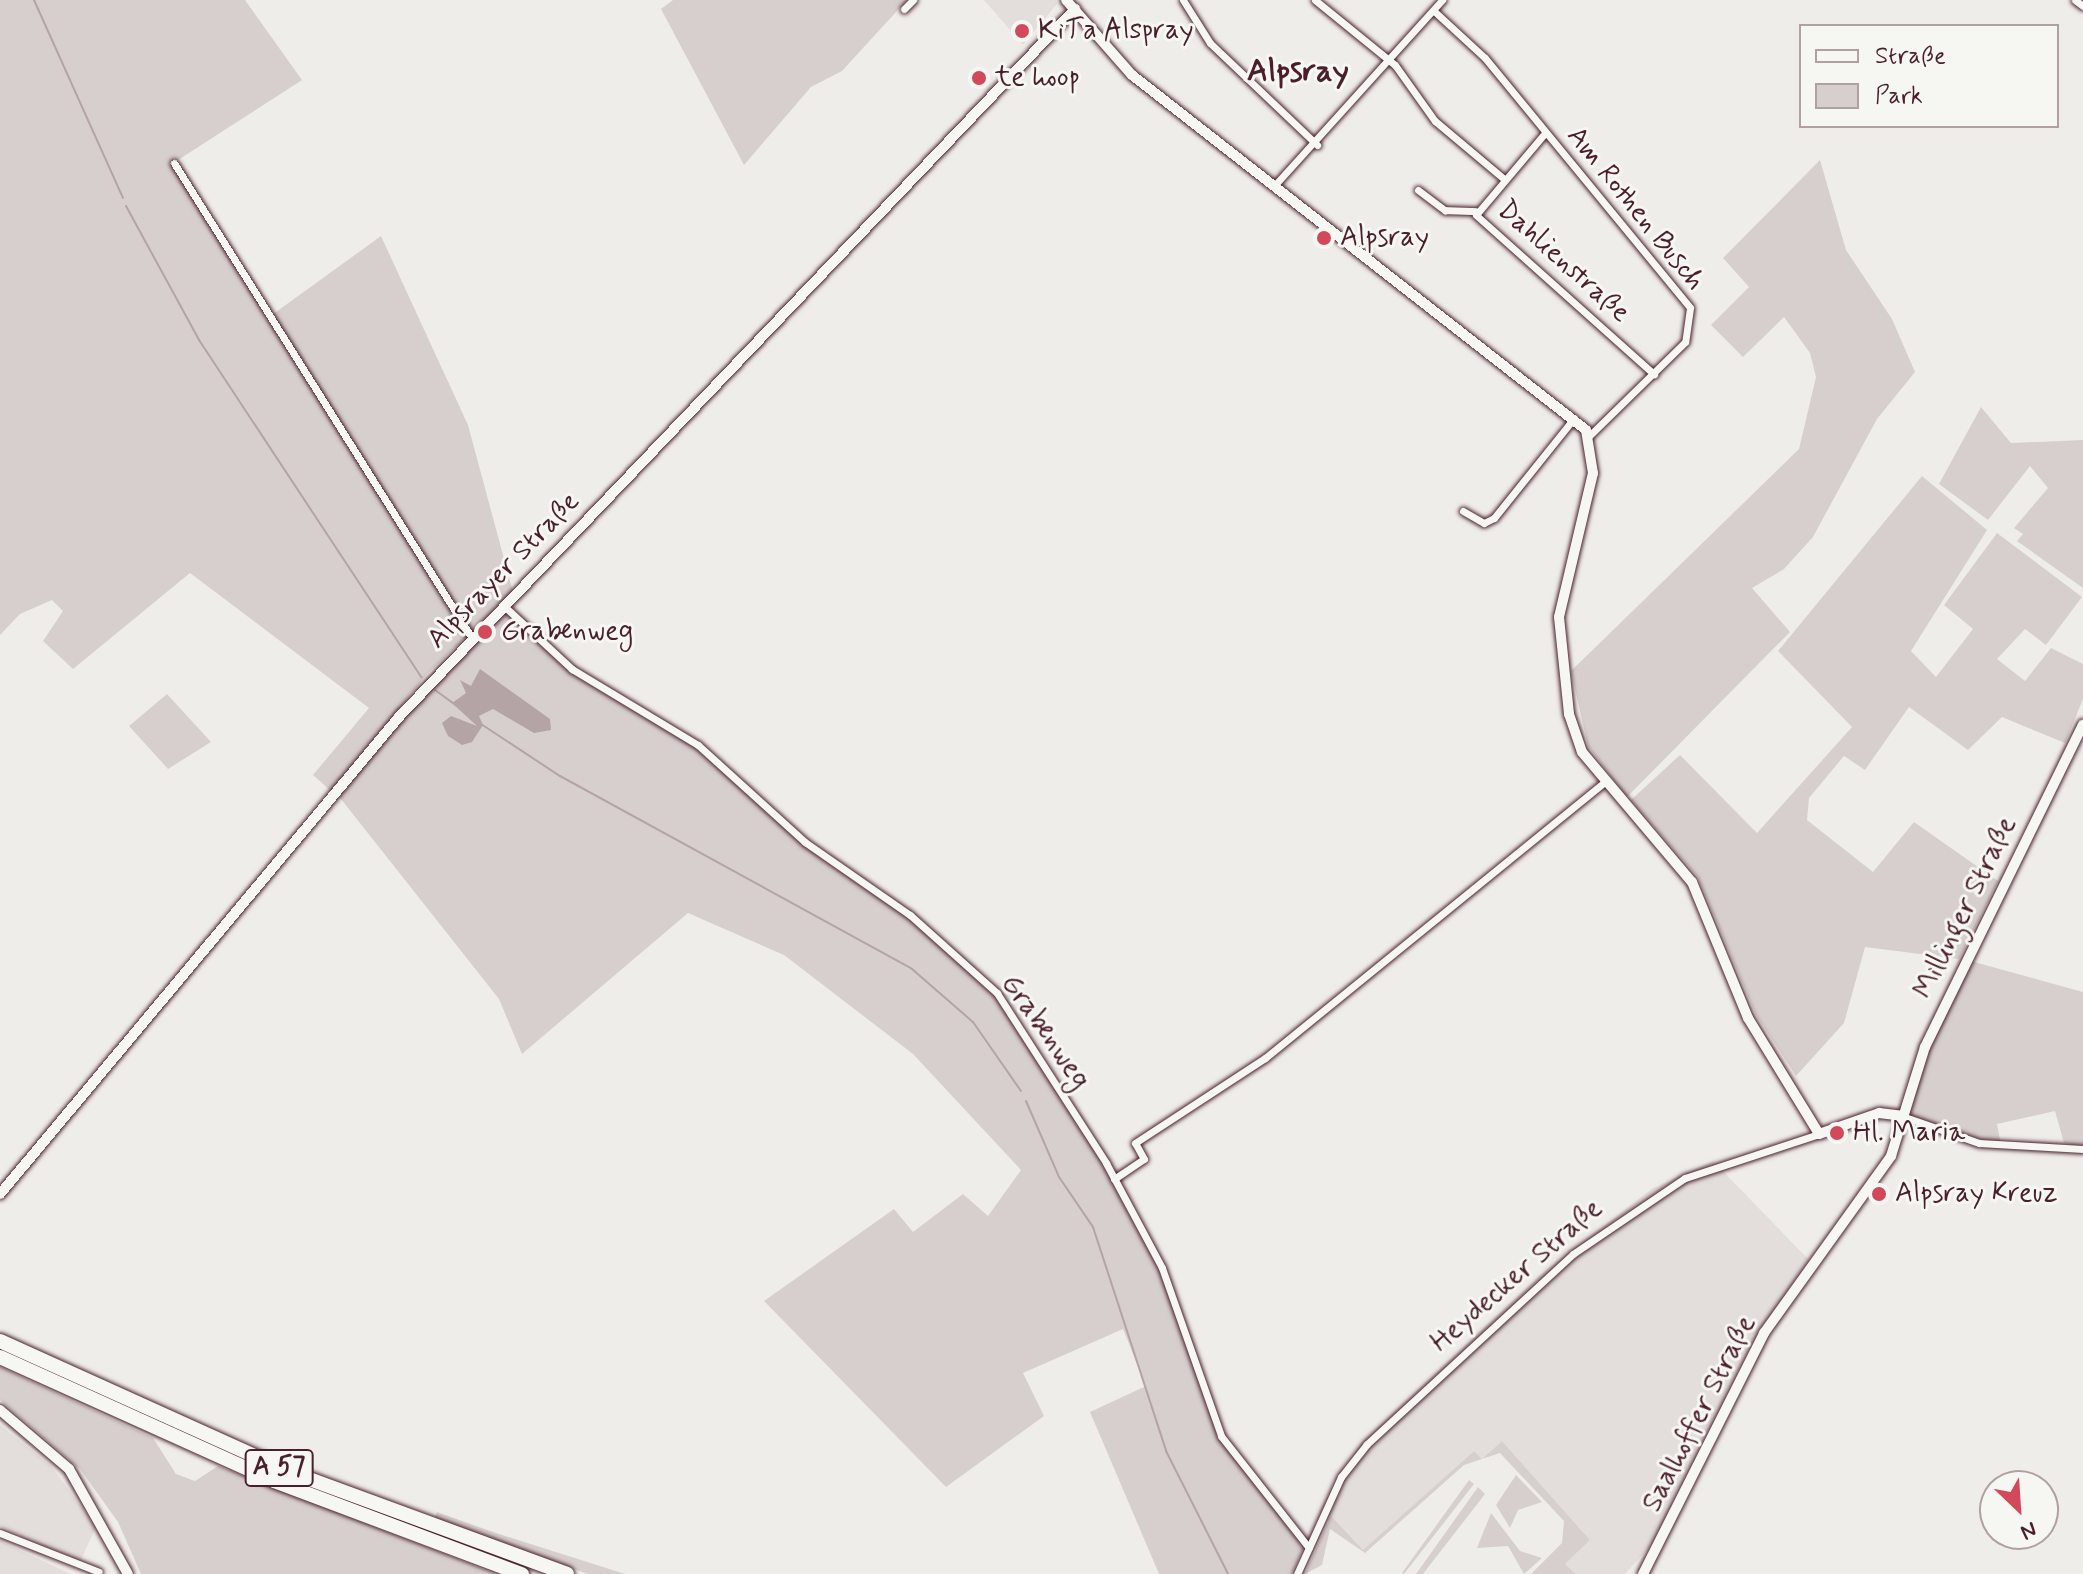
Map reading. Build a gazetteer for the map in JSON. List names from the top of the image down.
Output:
{
  "streets": {
    "highway": ["A 57"],
    "street": [
      "Am Rothen Busch",
      "Dahlienstraße",
      "Alpsrayer Straße",
      "Millinger Straße",
      "Grabenweg",
      "Heydecker Straße",
      "Saalhoffer Straße"
    ]
  },
  "crossings": [
    ["Am Rothen Busch", "Dahlienstraße"],
    ["Alpsrayer Straße", "Grabenweg"],
    ["Millinger Straße", "Heydecker Straße"],
    ["Millinger Straße", "Saalhoffer Straße"],
    ["Grabenweg", "Heydecker Straße"],
    ["Heydecker Straße", "Saalhoffer Straße"]
  ],
  "districts": ["Alpsray"],
  "places": [
    "KiTa Alspray",
    "te hoop",
    "Alpsray",
    "Grabenweg",
    "Hl. Maria",
    "Alpsray Kreuz"
  ],
  "legend": ["Straße", "Park"],
  "north": "bottom right"
}
